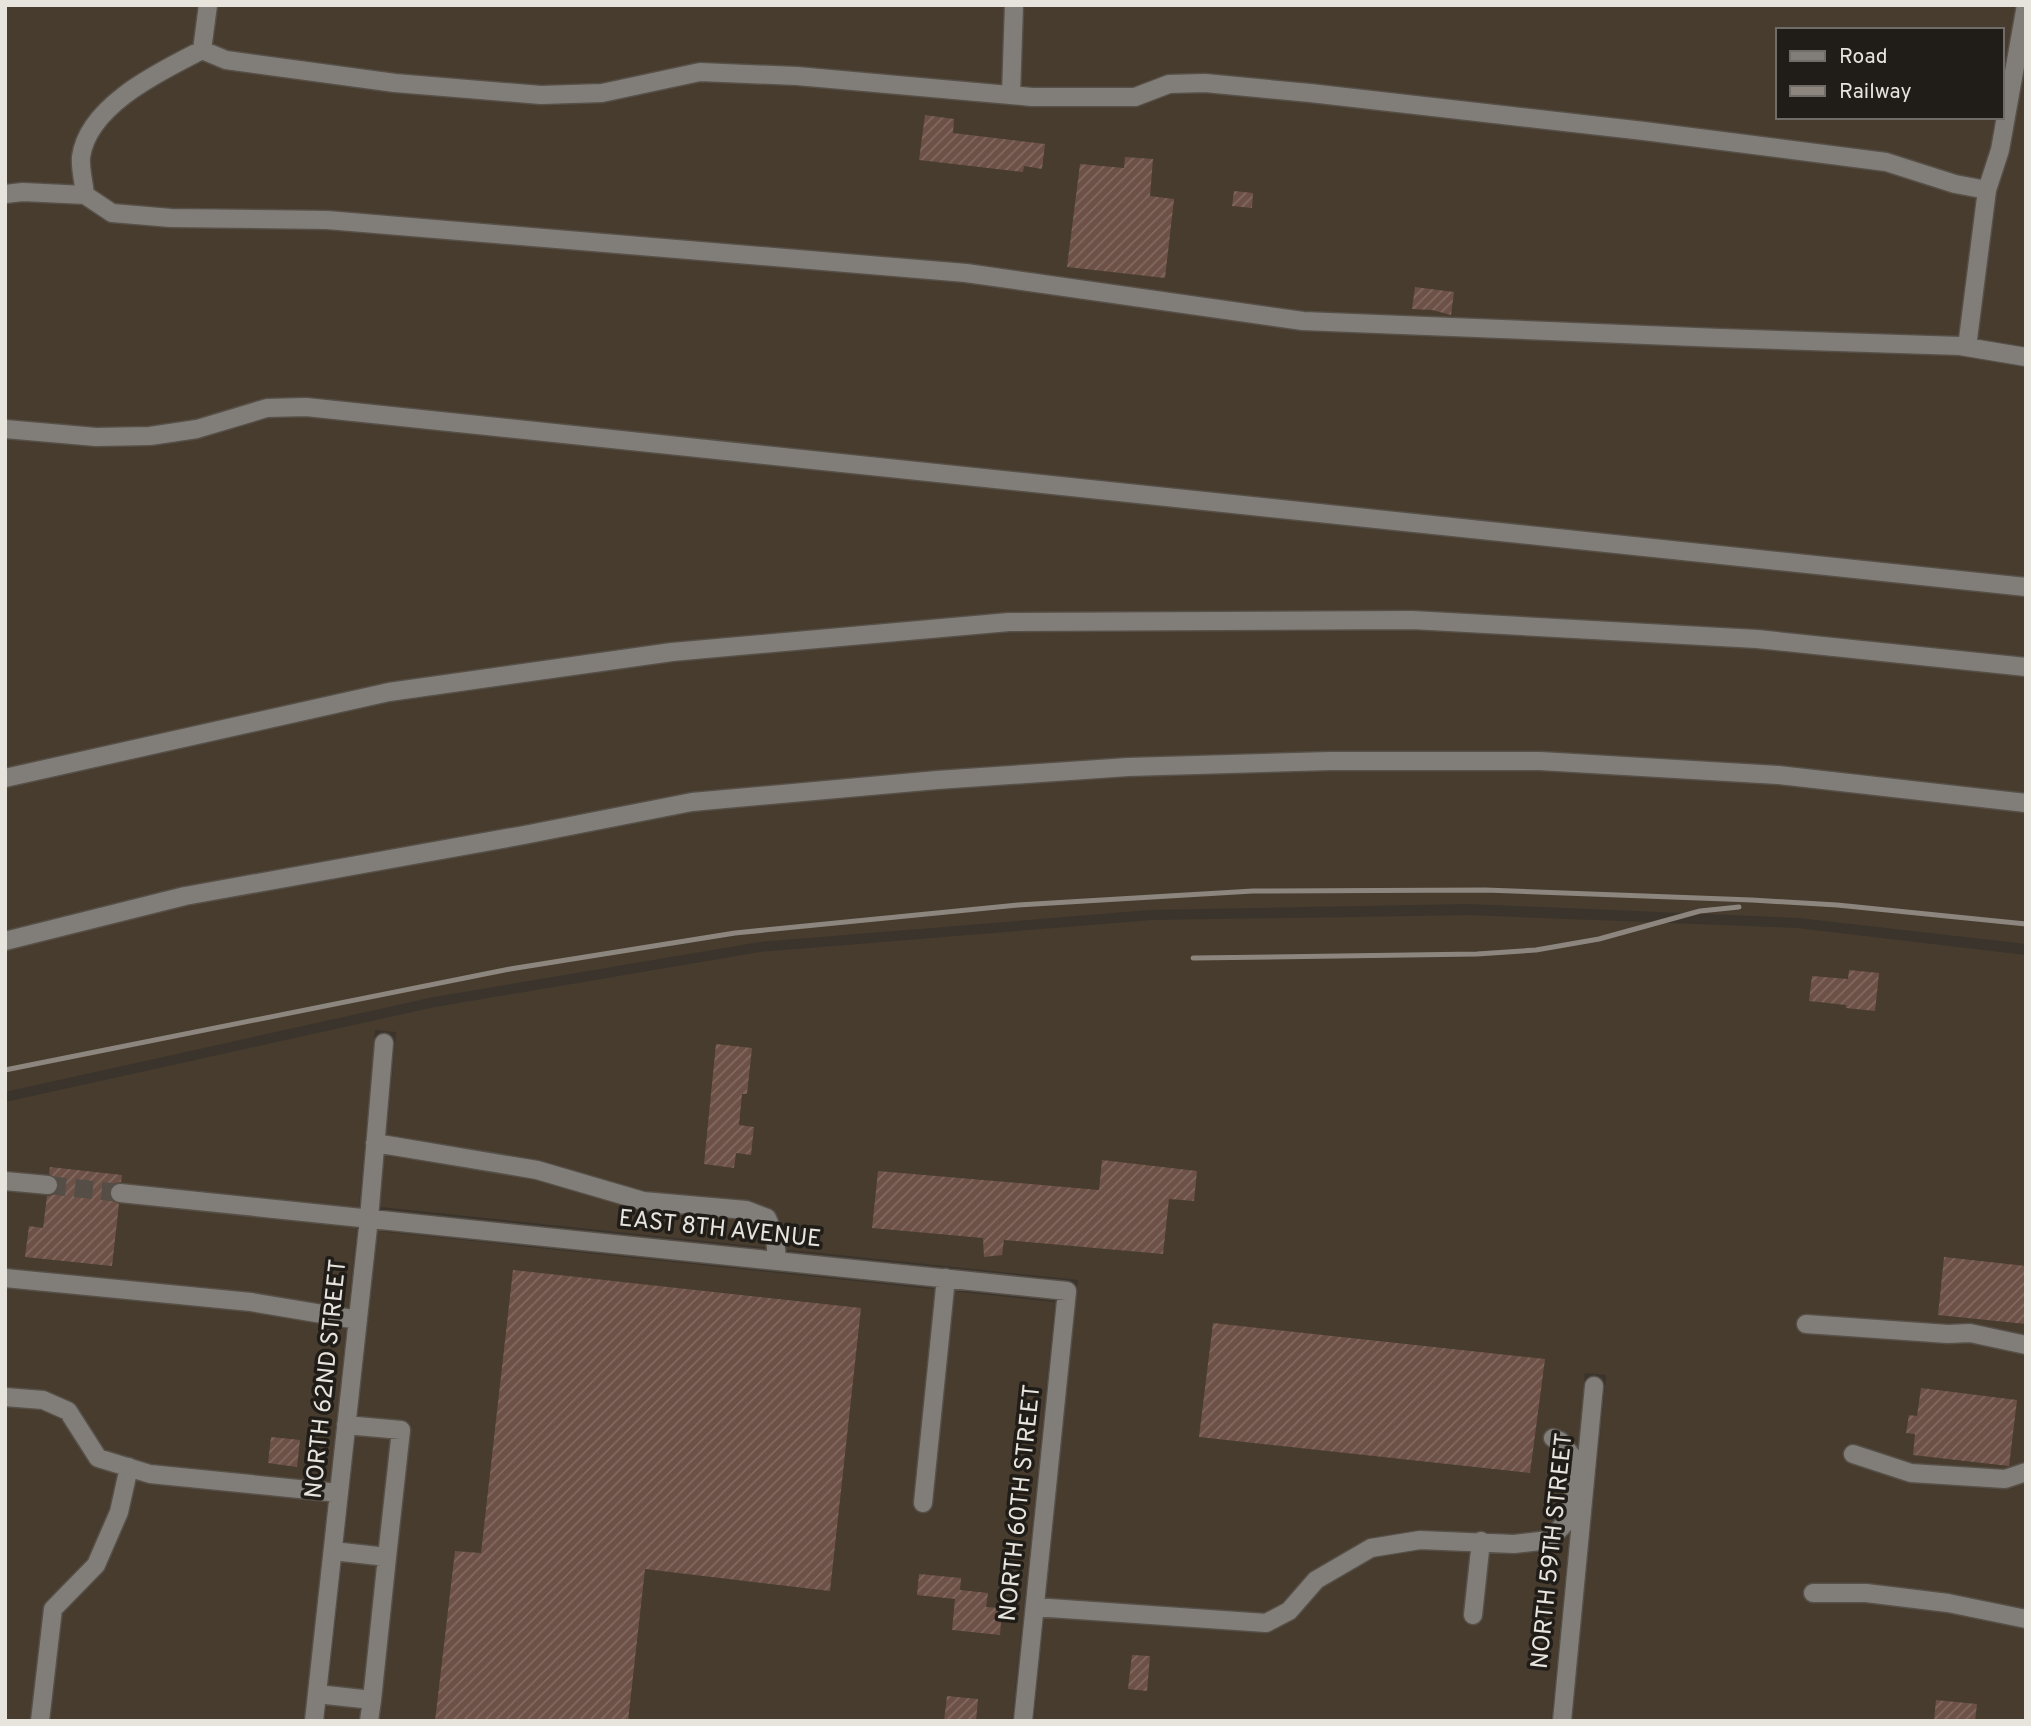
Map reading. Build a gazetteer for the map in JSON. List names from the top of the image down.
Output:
{
  "streets": {
    "street": [
      "EAST 8TH AVENUE",
      "NORTH 62ND STREET",
      "NORTH 60TH STREET",
      "NORTH 59TH STREET"
    ]
  },
  "crossings": [
    ["EAST 8TH AVENUE", "NORTH 62ND STREET"],
    ["EAST 8TH AVENUE", "NORTH 60TH STREET"]
  ],
  "legend": ["Road", "Railway"]
}
